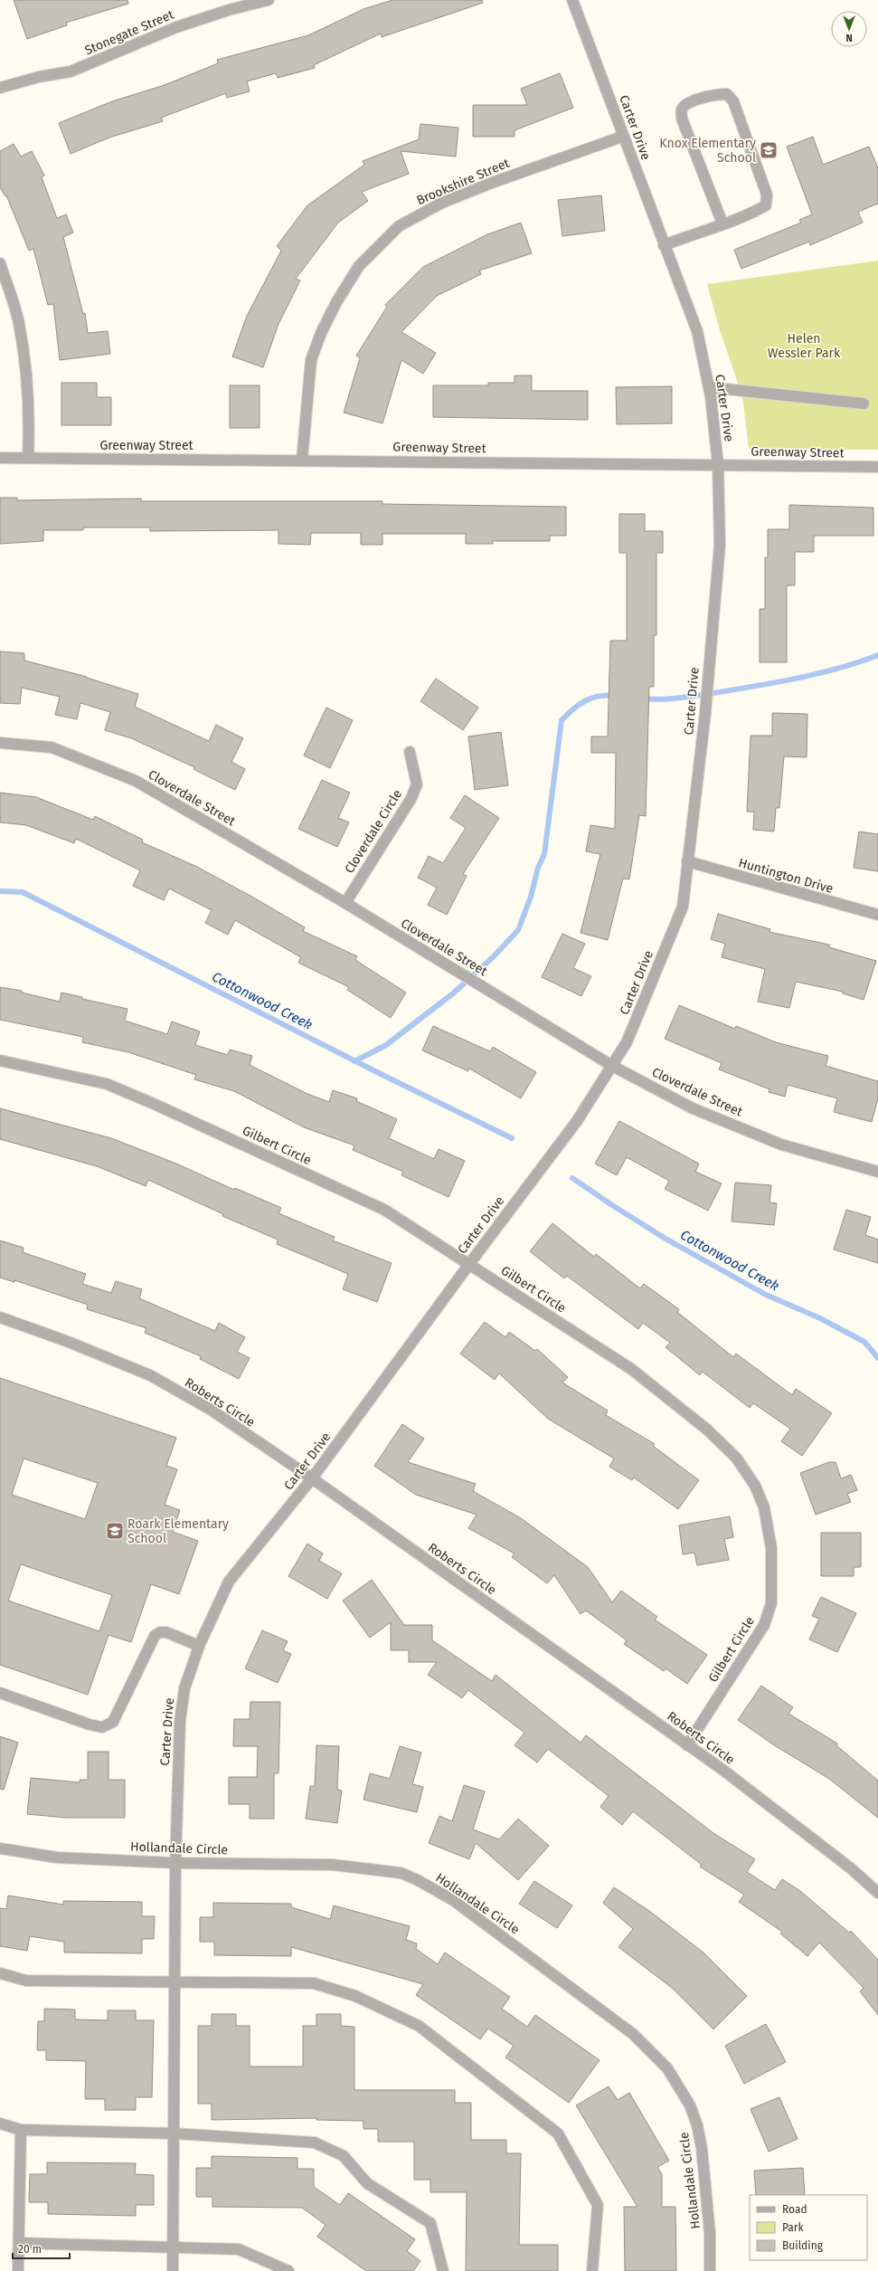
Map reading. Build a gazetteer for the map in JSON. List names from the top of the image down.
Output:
{
  "streets": {
    "street": [
      "Stonegate Street",
      "Carter Drive",
      "Brookshire Street",
      "Greenway Street",
      "Cloverdale Street",
      "Cloverdale Circle",
      "Huntington Drive",
      "Gilbert Circle",
      "Roberts Circle",
      "Hollandale Circle"
    ]
  },
  "crossings": [
    ["Carter Drive", "Brookshire Street"],
    ["Carter Drive", "Greenway Street"],
    ["Carter Drive", "Cloverdale Street"],
    ["Carter Drive", "Huntington Drive"],
    ["Carter Drive", "Gilbert Circle"],
    ["Carter Drive", "Roberts Circle"],
    ["Carter Drive", "Hollandale Circle"],
    ["Brookshire Street", "Greenway Street"],
    ["Cloverdale Street", "Cloverdale Circle"],
    ["Gilbert Circle", "Roberts Circle"]
  ],
  "water": ["Cottonwood Creek"],
  "parks": ["Helen Wessler Park"],
  "places": {
    "school or university": ["Knox Elementary School", "Roark Elementary School"]
  },
  "legend": ["Road", "Park", "Building"],
  "scale_bar": "20 m",
  "north": "bottom"
}
